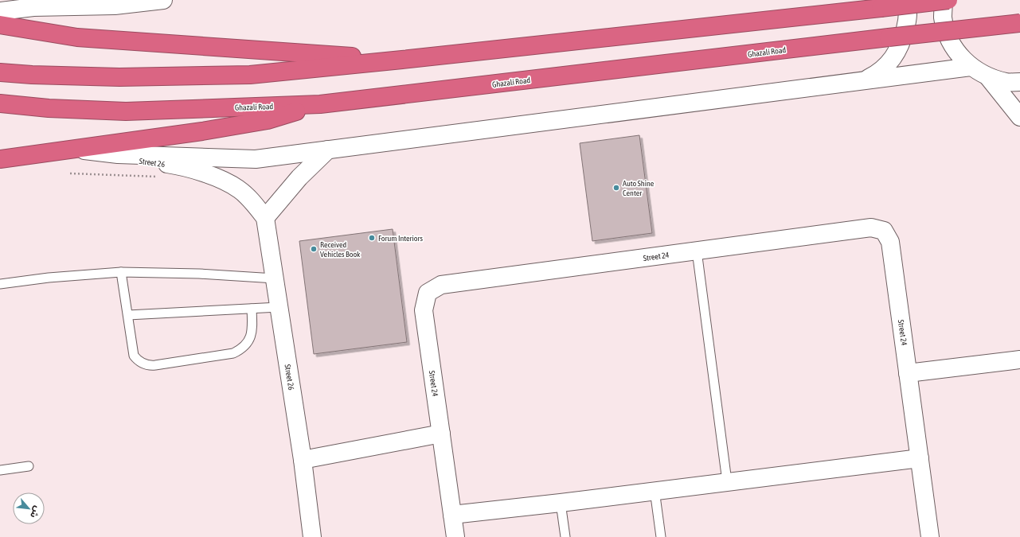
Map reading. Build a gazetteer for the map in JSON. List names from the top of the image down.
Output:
{
  "streets": {
    "highway": ["Ghazali Road"],
    "street": ["Street 26", "Street 24"]
  },
  "places": ["Auto Shine Center", "Forum Interiors", "Received Vehicles Book"],
  "north": "bottom right"
}
